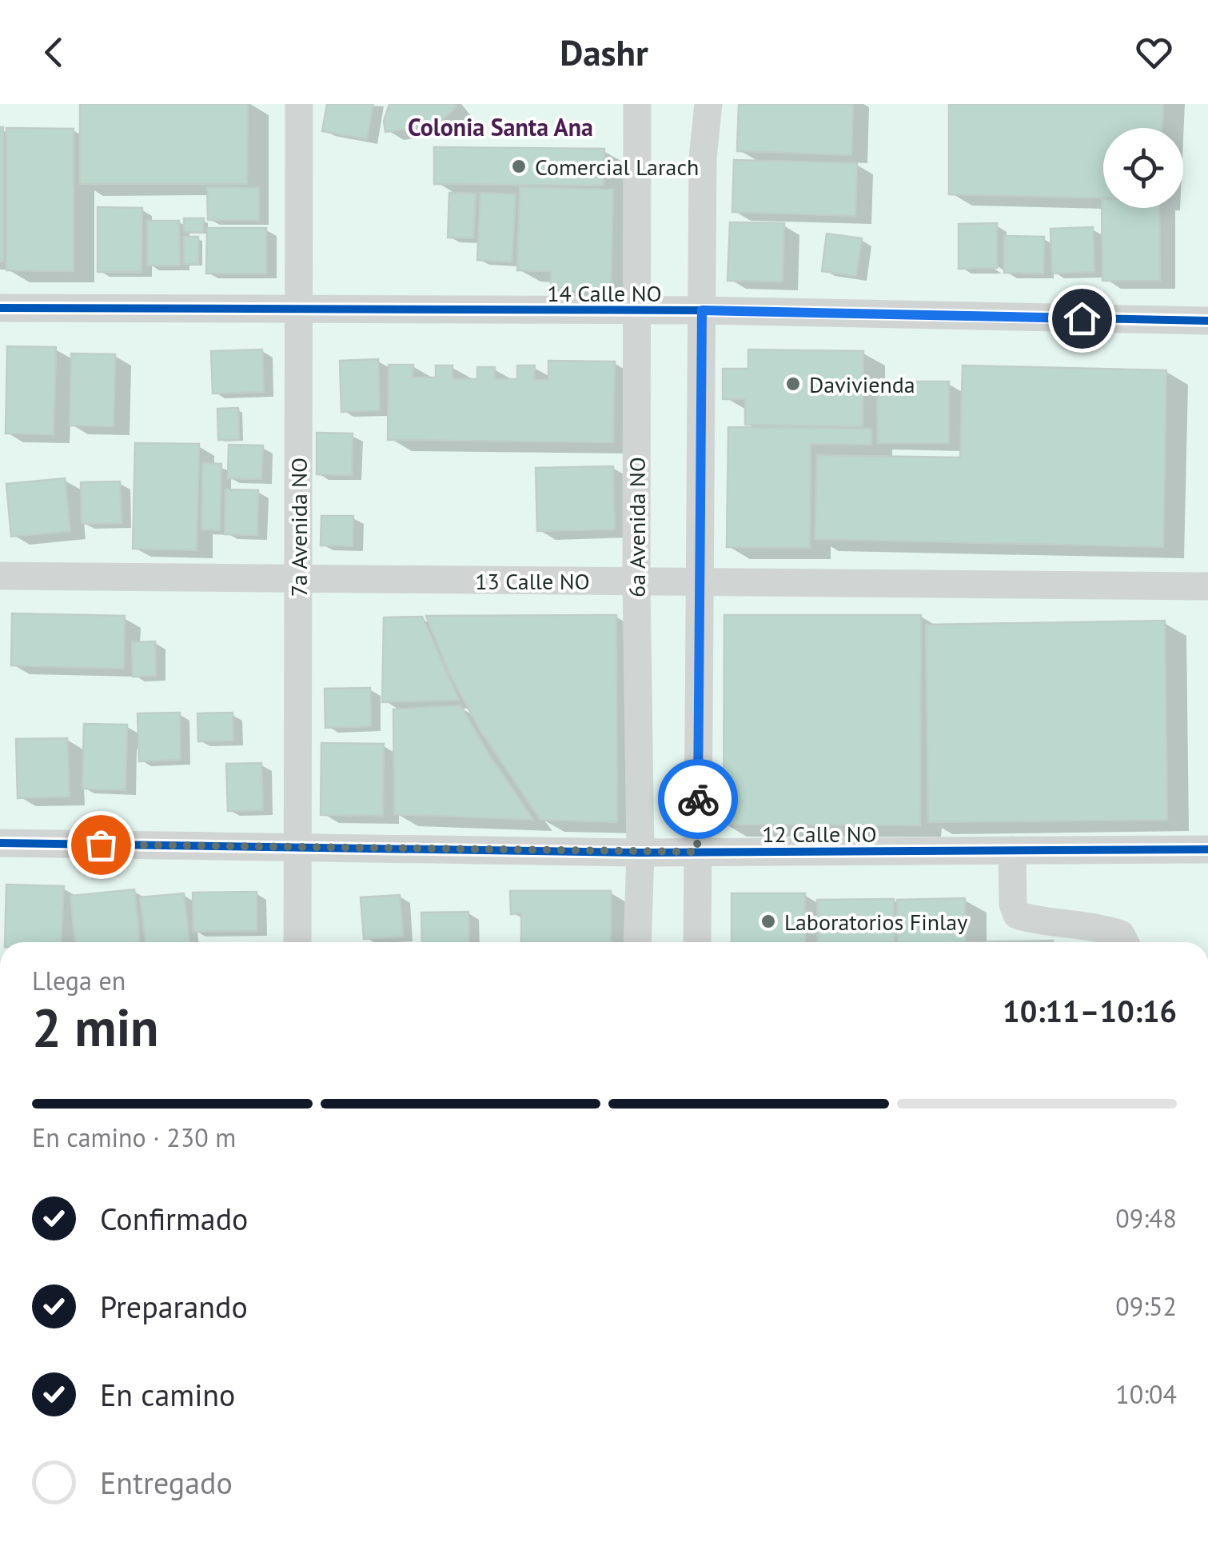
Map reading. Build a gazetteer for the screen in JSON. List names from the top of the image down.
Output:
{
  "streets": {
    "street": [
      "14 Calle NO",
      "7a Avenida NO",
      "6a Avenida NO",
      "13 Calle NO",
      "12 Calle NO"
    ]
  },
  "crossings": [
    ["14 Calle NO", "7a Avenida NO"],
    ["14 Calle NO", "6a Avenida NO"],
    ["7a Avenida NO", "13 Calle NO"],
    ["7a Avenida NO", "12 Calle NO"],
    ["6a Avenida NO", "13 Calle NO"],
    ["6a Avenida NO", "12 Calle NO"]
  ],
  "districts": ["Colonia Santa Ana"],
  "places": ["Comercial Larach", "Davivienda", "Laboratorios Finlay"],
  "page": {
    "header": "Dashr",
    "heading": ["2 min", "Llega en", "10:11–10:16"],
    "bar": "En camino · 230 m",
    "list": [
      ["Confirmado", "09:48"],
      ["Preparando", "09:52"],
      ["En camino", "10:04"],
      "Entregado"
    ]
  }
}
